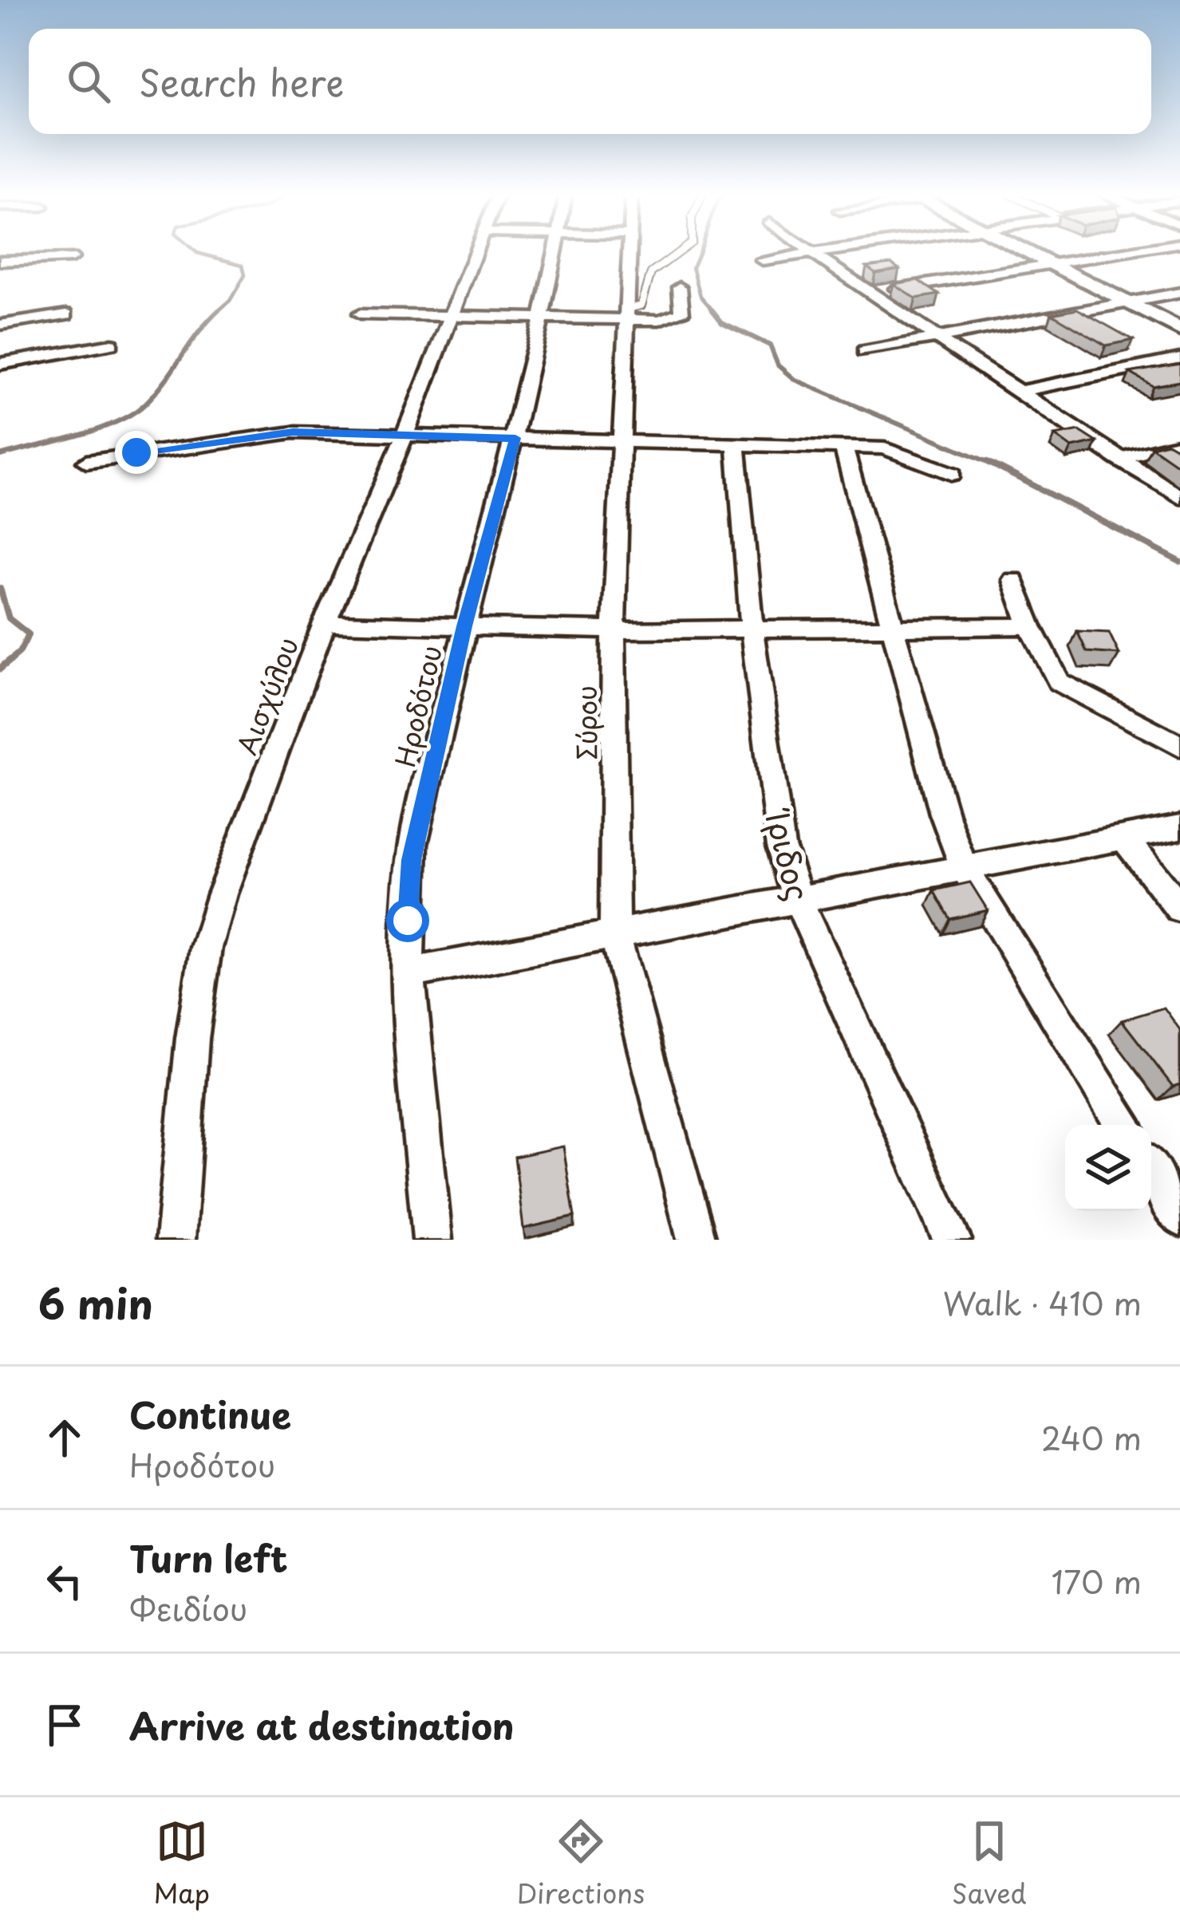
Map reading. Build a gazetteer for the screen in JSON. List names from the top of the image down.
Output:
{
  "streets": {
    "street": [
      "Αισχύλου",
      "Ηροδότου",
      "Σύρου",
      "Ίριδος"
    ]
  },
  "page": {
    "search": "Search here",
    "heading": ["6 min", "Walk · 410 m"],
    "list": [
      ["Continue", "Ηροδότου", "240 m"],
      ["Turn left", "Φειδίου", "170 m"],
      "Arrive at destination"
    ],
    "nav": ["Map", "Directions", "Saved"]
  }
}
